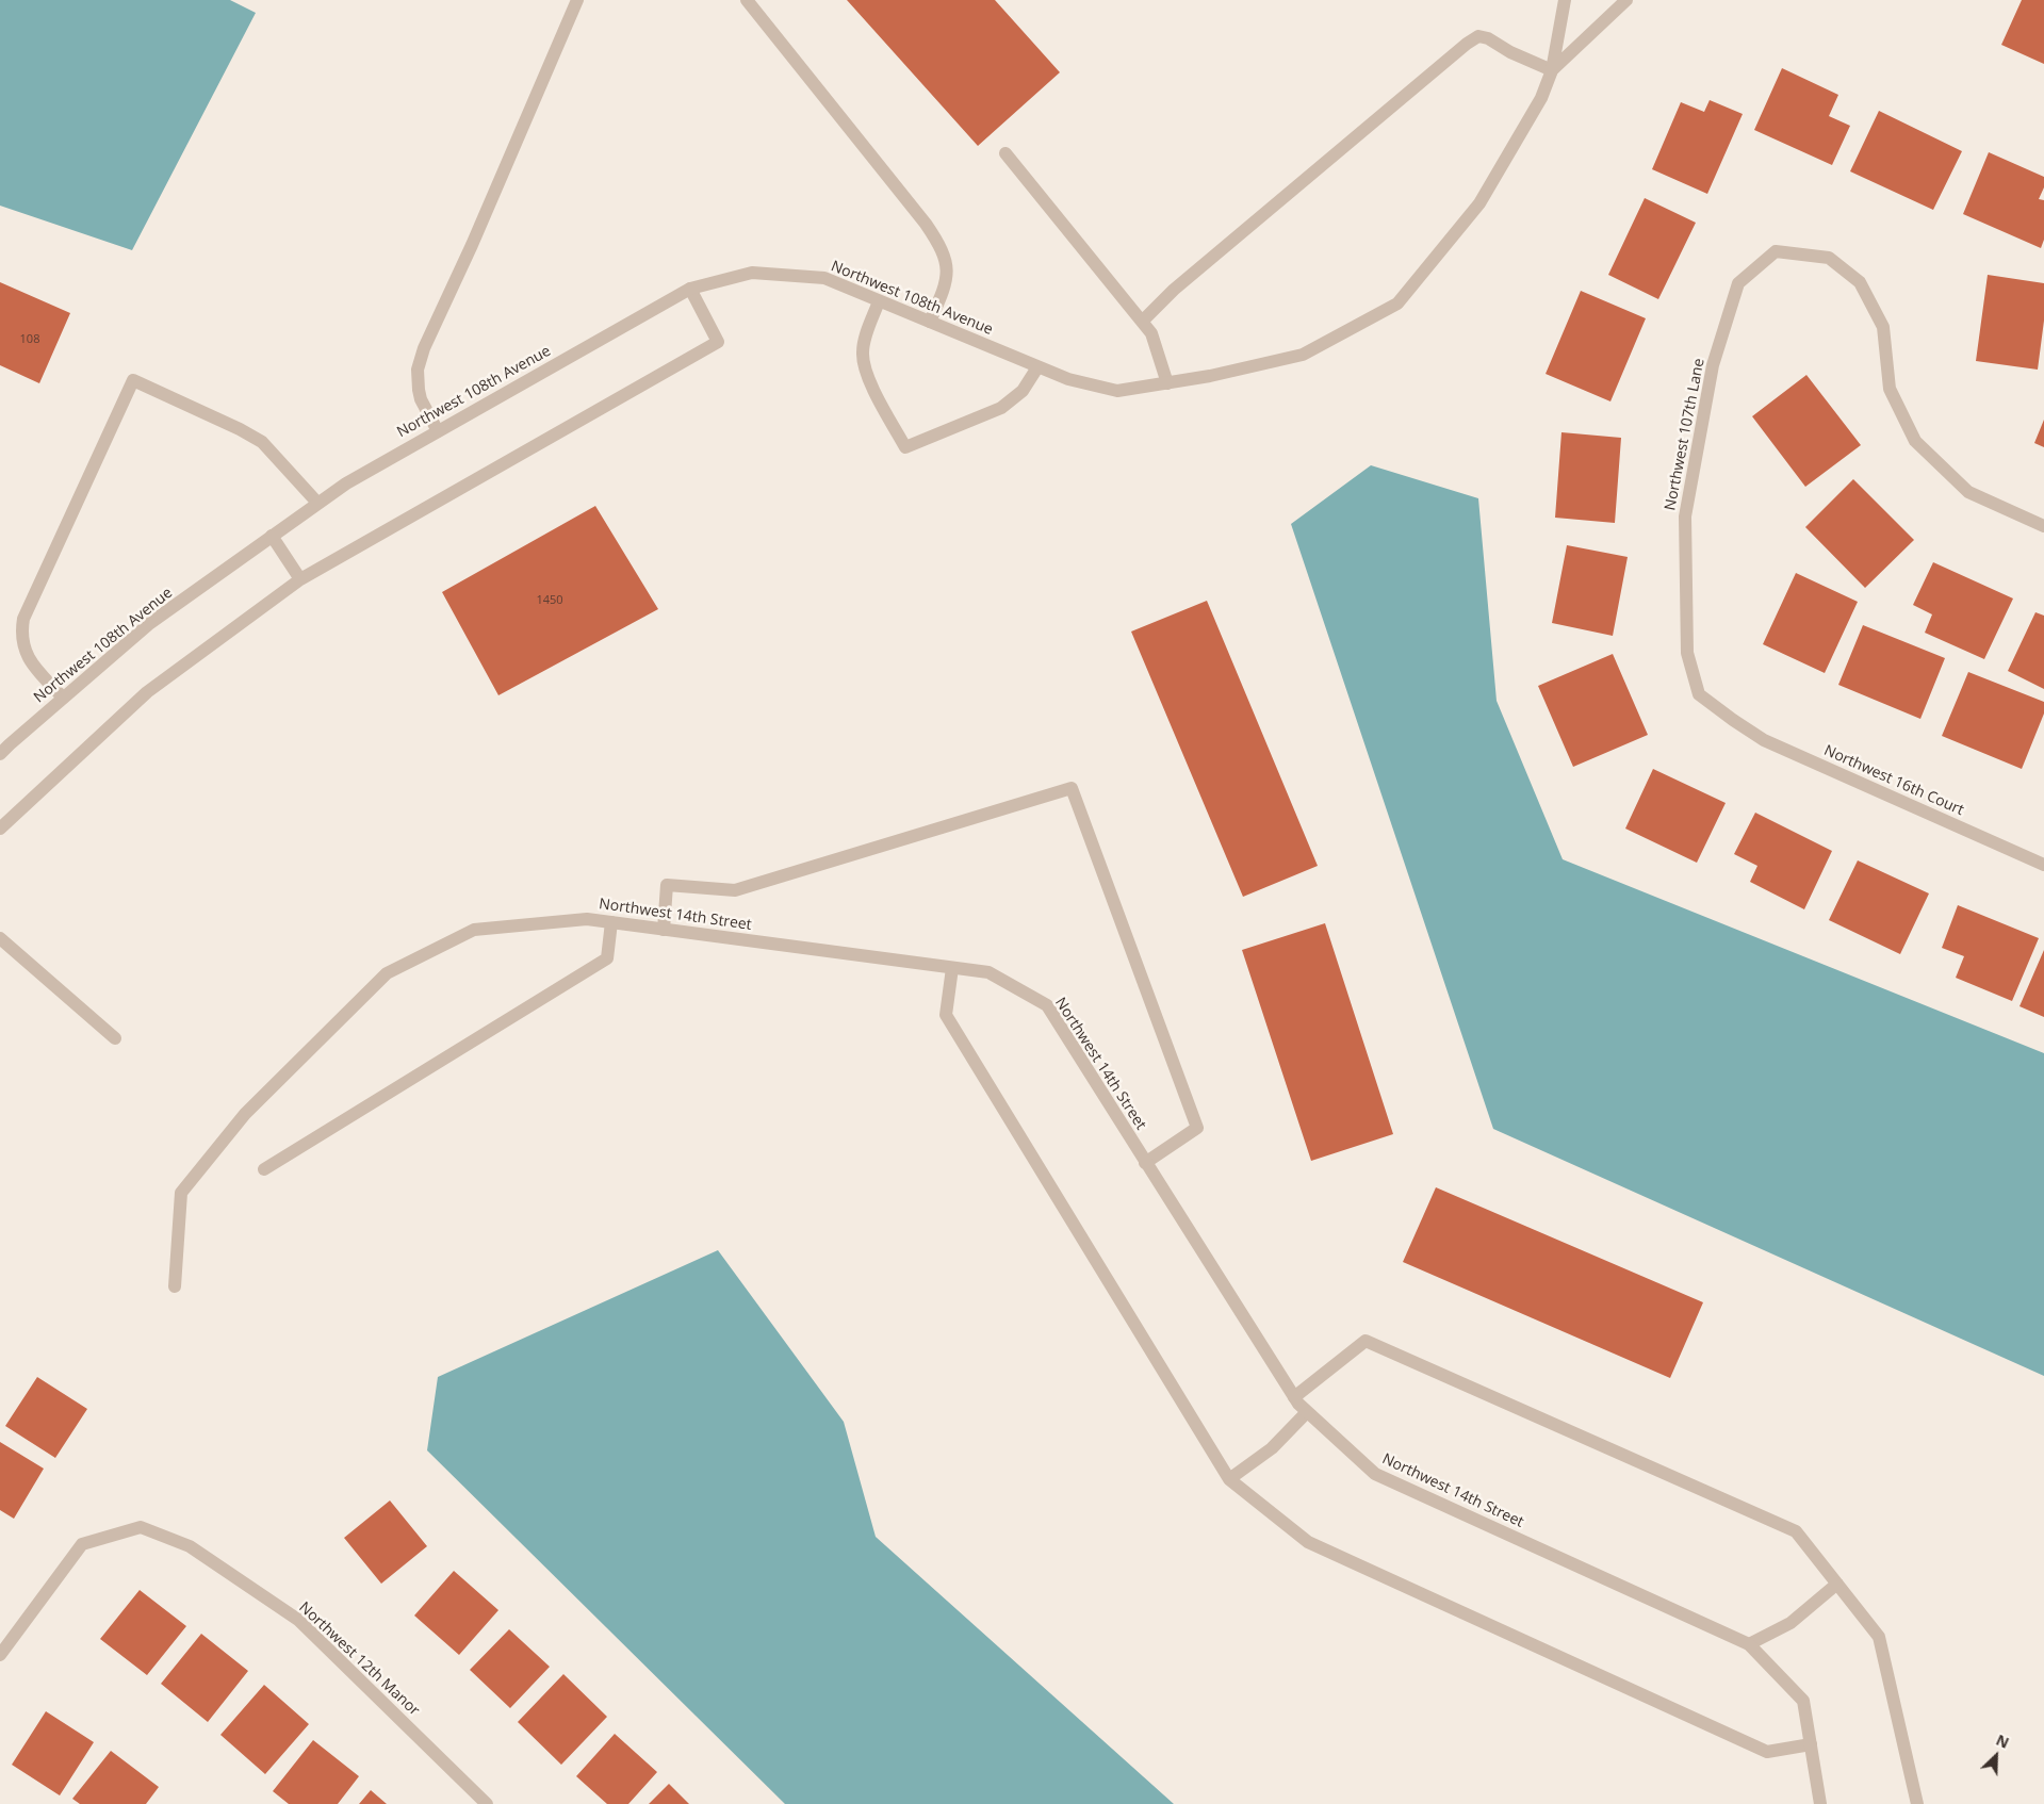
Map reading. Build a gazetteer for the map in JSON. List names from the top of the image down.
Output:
{
  "streets": {
    "street": [
      "Northwest 108th Avenue",
      "Northwest 107th Lane",
      "Northwest 16th Court",
      "Northwest 14th Street",
      "Northwest 12th Manor"
    ]
  },
  "crossings": [
    ["Northwest 107th Lane", "Northwest 16th Court"]
  ],
  "house_numbers": ["108", "1450"],
  "north": "top right"
}
